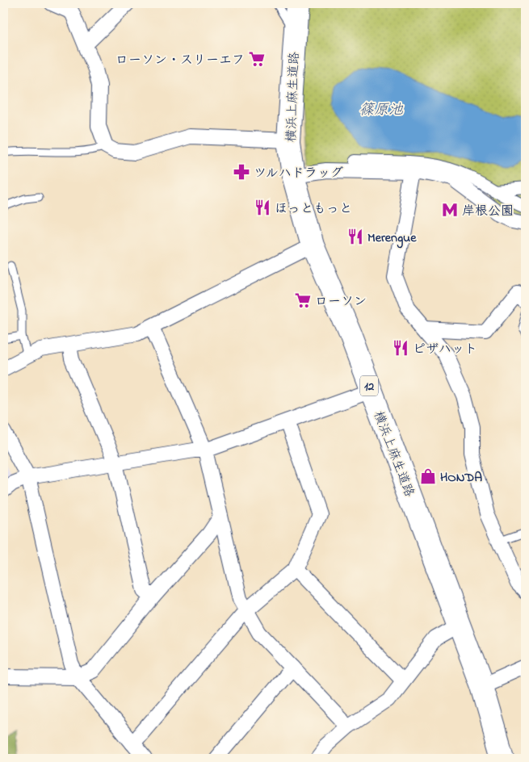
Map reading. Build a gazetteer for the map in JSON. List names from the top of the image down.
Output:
{
  "streets": {
    "main road": ["横浜上麻生道路", "12"]
  },
  "water": ["篠原池"],
  "places": {
    "supermarket": ["ローソン・スリーエフ", "ローソン"],
    "pharmacy": ["ツルハドラッグ"],
    "restaurant": ["ほっともっと", "Merengue", "ピザハット"],
    "metro station": ["岸根公園"],
    "shop": ["HONDA"]
  }
}
